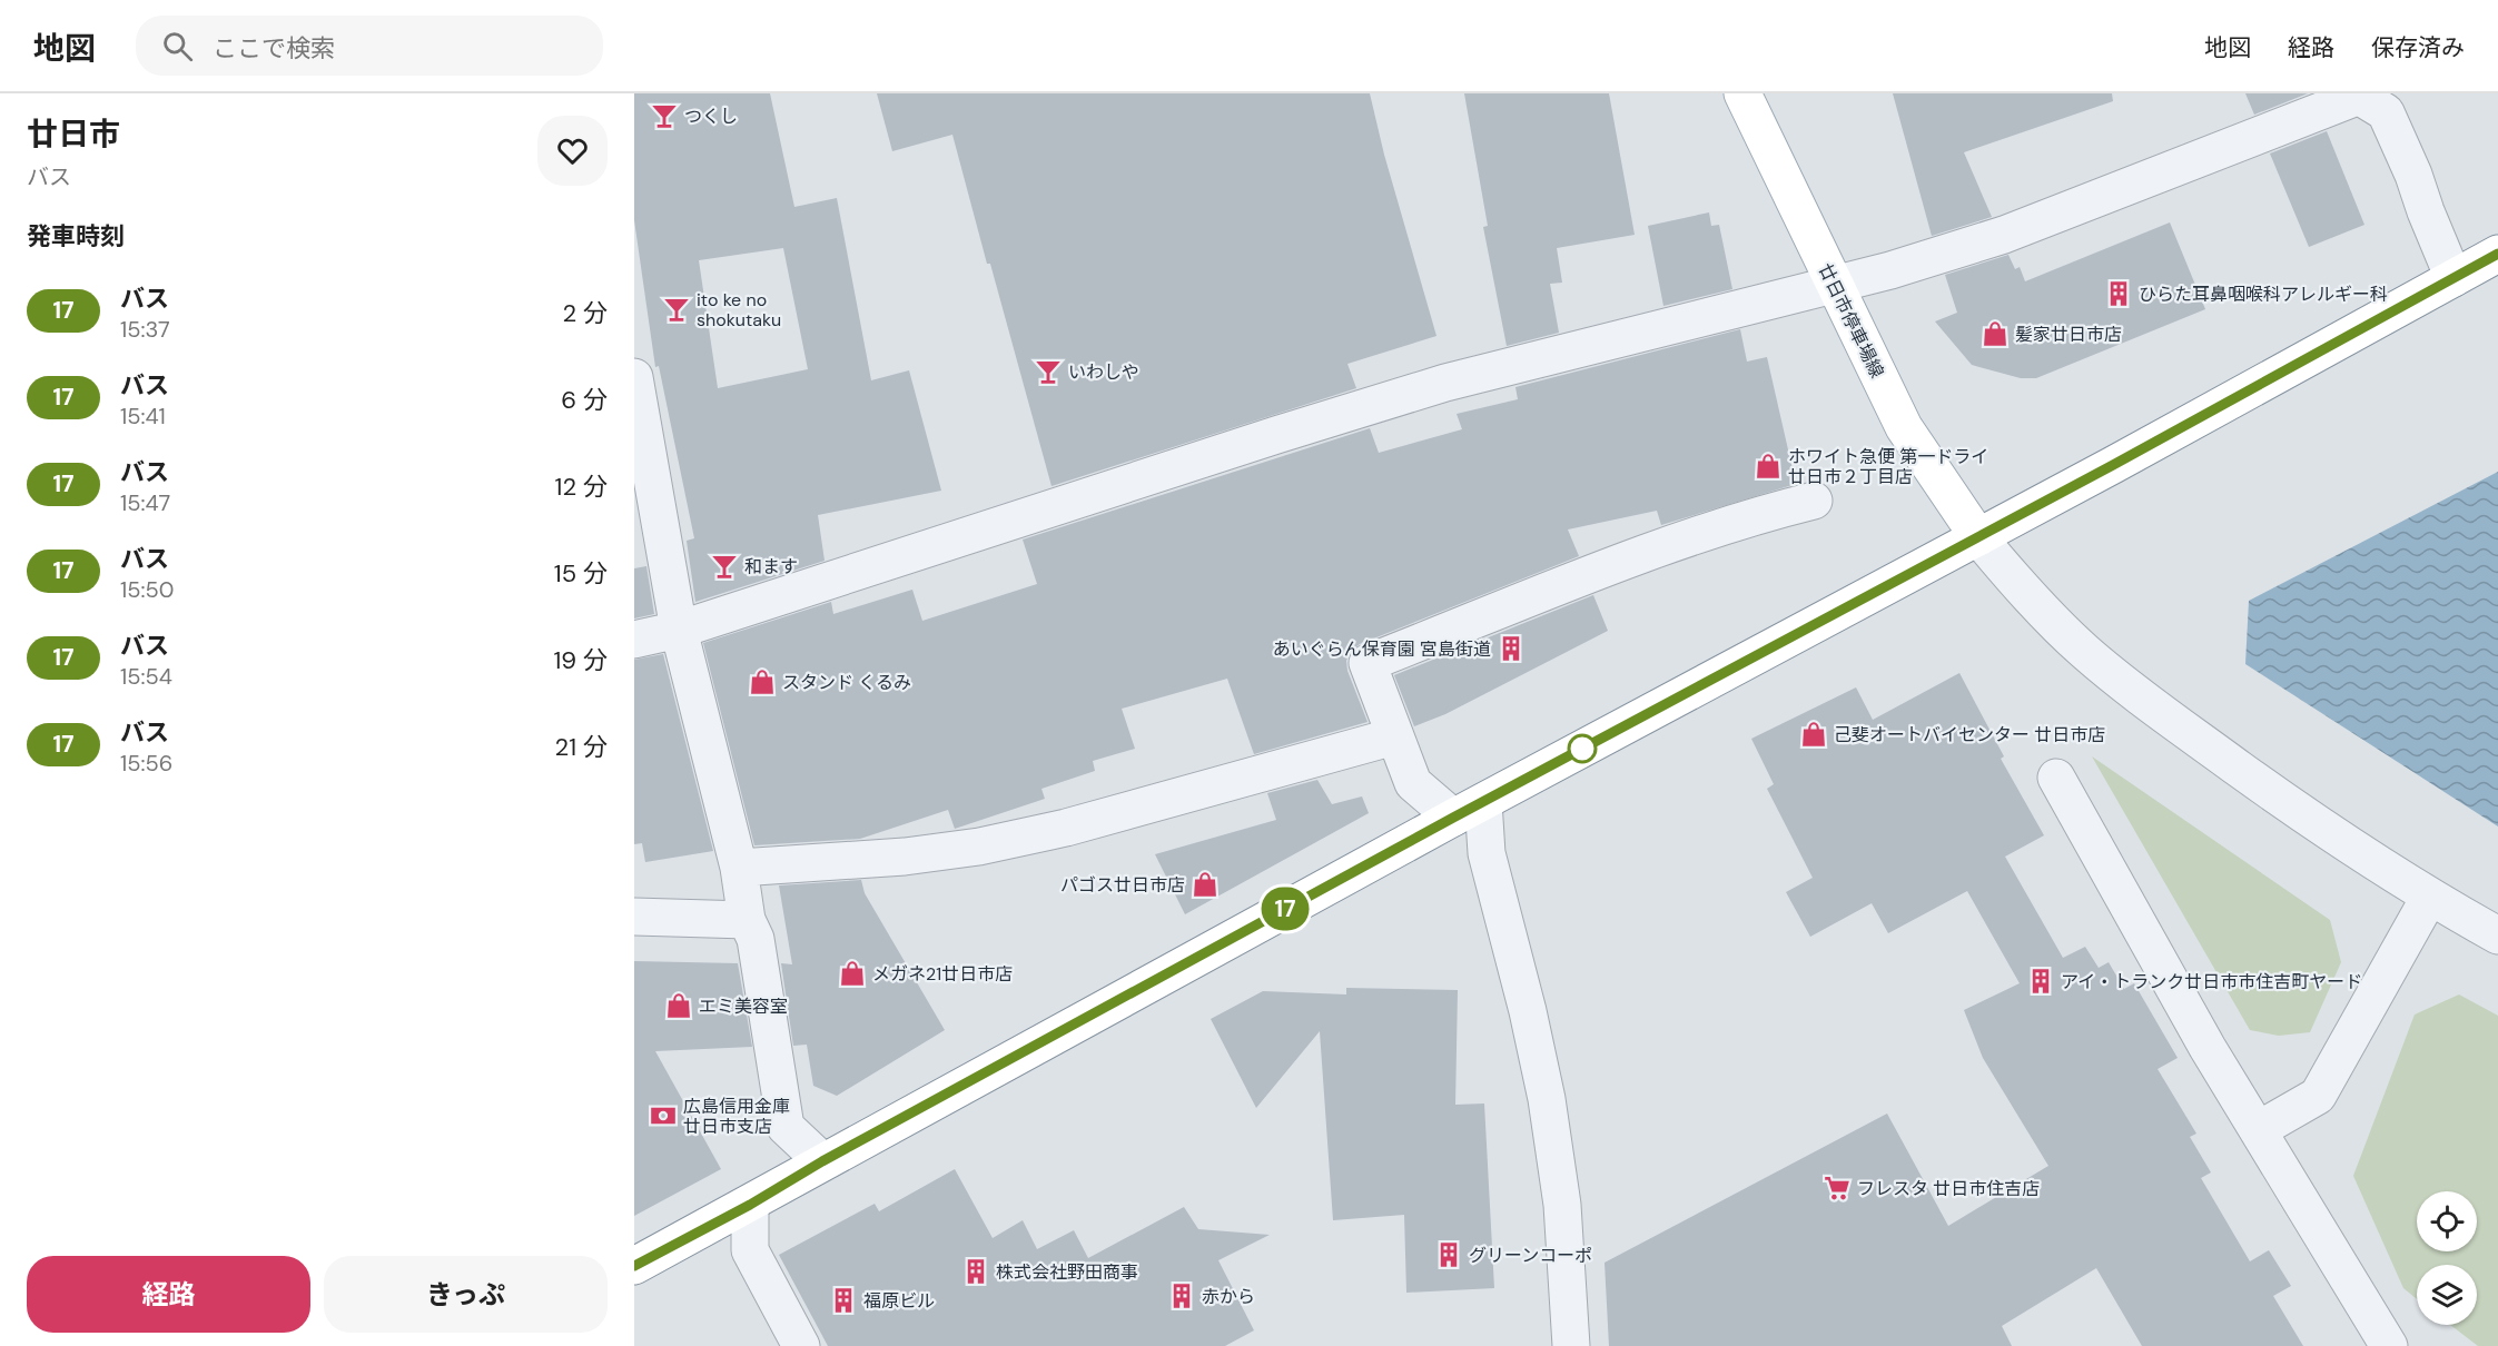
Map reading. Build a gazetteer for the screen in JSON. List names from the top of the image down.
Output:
{
  "streets": {
    "main road": ["廿日市停車場線"]
  },
  "places": {
    "bar": [
      "つくし",
      "ito ke no shokutaku",
      "いわしや",
      "和ます"
    ],
    "building": [
      "ひらた耳鼻咽喉科アレルギー科",
      "あいぐらん保育園 宮島街道",
      "アイ・トランク廿日市市住吉町ヤード",
      "グリーンコーポ",
      "株式会社野田商事",
      "赤から",
      "福原ビル"
    ],
    "shop": [
      "髪家廿日市店",
      "ホワイト急便 第一ドライ 廿日市２丁目店",
      "スタンド くるみ",
      "己斐オートバイセンター 廿日市店",
      "パゴス廿日市店",
      "メガネ21廿日市店",
      "エミ美容室"
    ],
    "bank": ["広島信用金庫 廿日市支店"],
    "supermarket": ["フレスタ 廿日市住吉店"]
  },
  "lines": ["bus line 17"],
  "page": {
    "header": "地図",
    "search": "ここで検索",
    "nav": ["地図", "経路", "保存済み"],
    "heading": [
      ["廿日市", "バス"],
      "発車時刻"
    ],
    "on_map": "17",
    "list": [
      {
        "mark": "17",
        "name": "バス",
        "note": "15:37",
        "value": "2 分"
      },
      {
        "mark": "17",
        "name": "バス",
        "note": "15:41",
        "value": "6 分"
      },
      {
        "mark": "17",
        "name": "バス",
        "note": "15:47",
        "value": "12 分"
      },
      {
        "mark": "17",
        "name": "バス",
        "note": "15:50",
        "value": "15 分"
      },
      {
        "mark": "17",
        "name": "バス",
        "note": "15:54",
        "value": "19 分"
      },
      {
        "mark": "17",
        "name": "バス",
        "note": "15:56",
        "value": "21 分"
      }
    ],
    "buttons": ["経路", "きっぷ"]
  }
}
